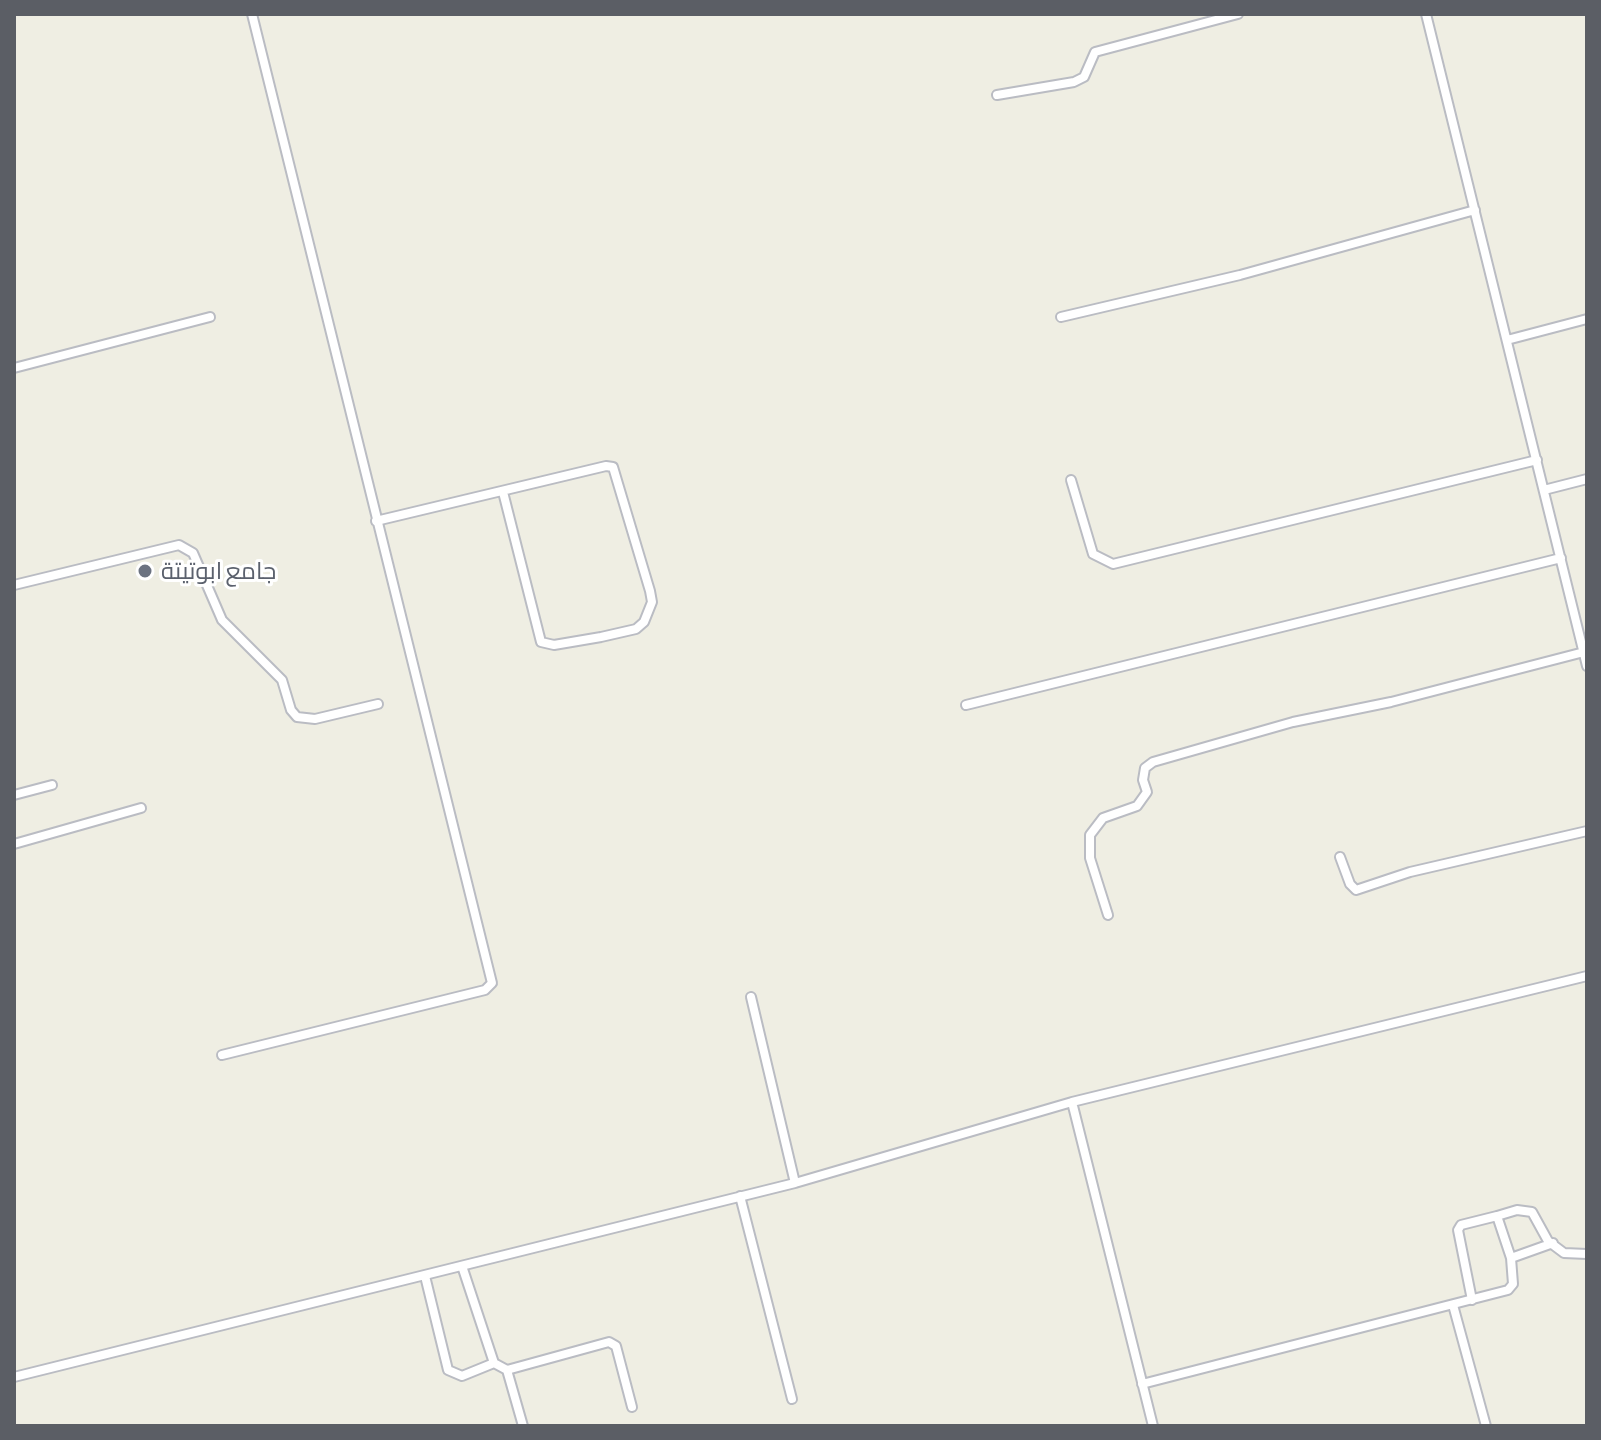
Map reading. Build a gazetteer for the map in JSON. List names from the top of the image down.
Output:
{
  "places": ["جامع ابوتيتة"]
}
